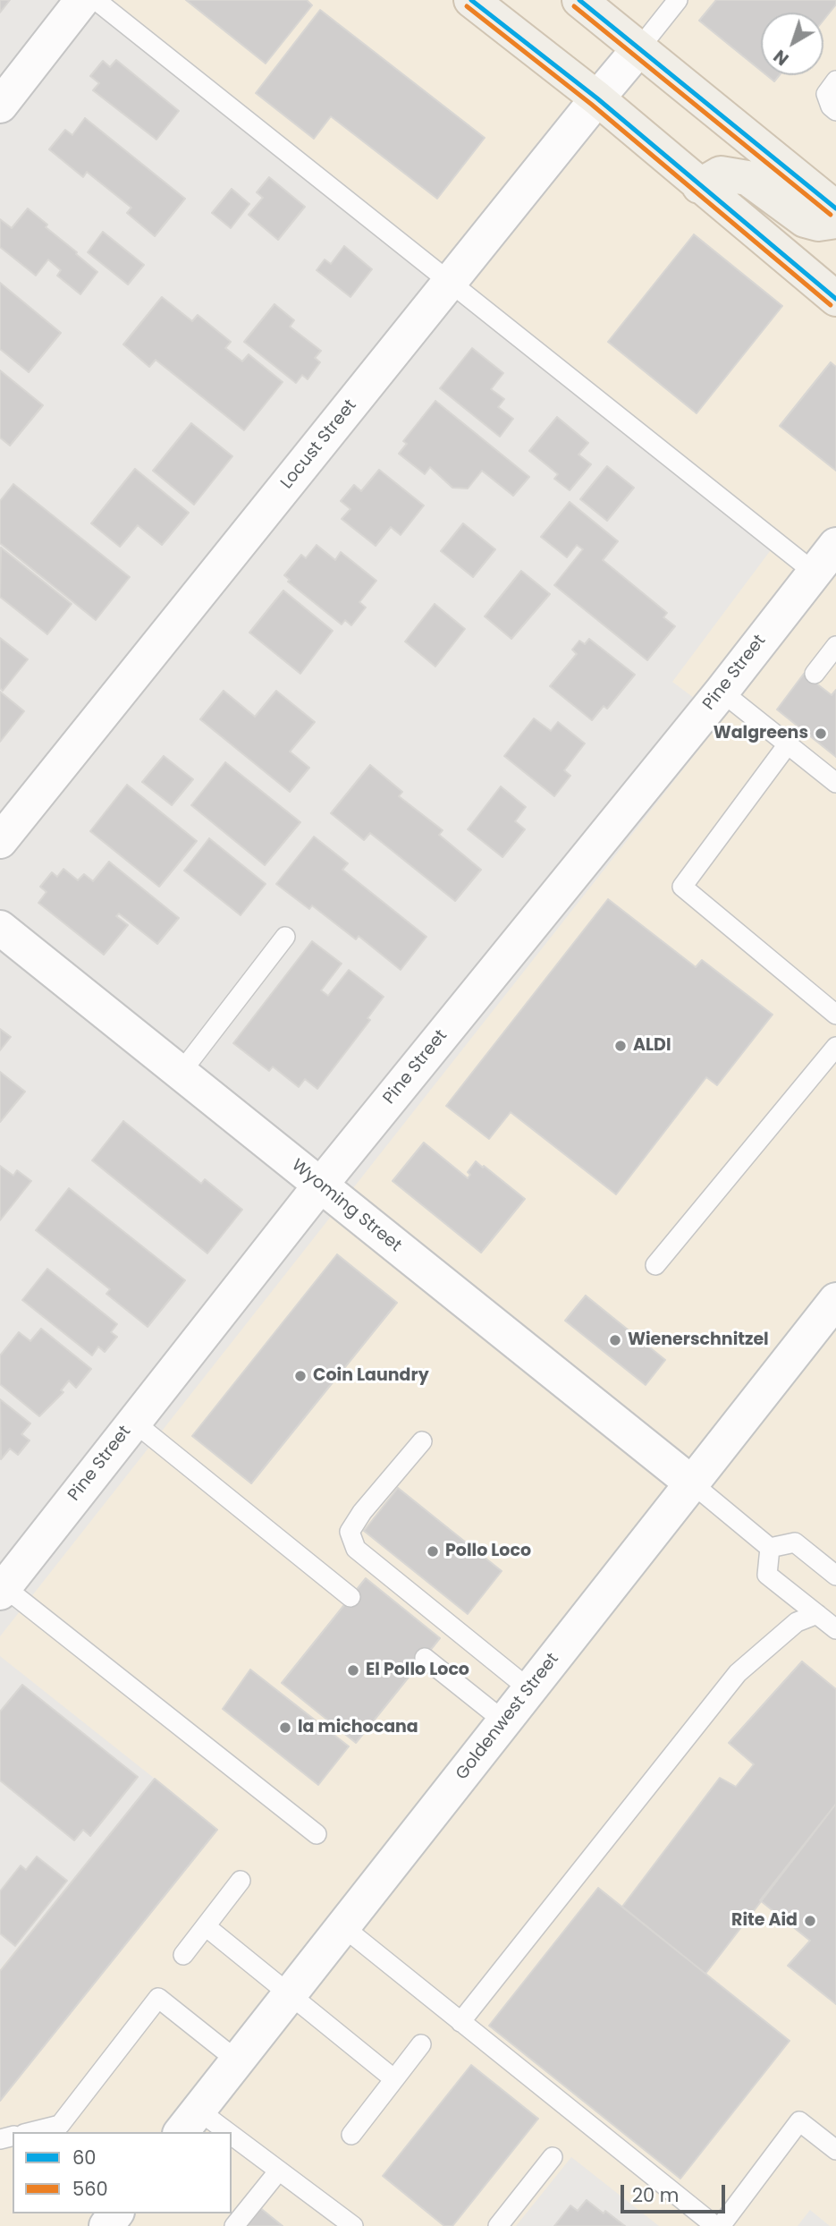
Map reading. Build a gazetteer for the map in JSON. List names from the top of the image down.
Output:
{
  "streets": {
    "street": [
      "Locust Street",
      "Pine Street",
      "Wyoming Street",
      "Goldenwest Street"
    ]
  },
  "crossings": [
    ["Pine Street", "Wyoming Street"],
    ["Wyoming Street", "Goldenwest Street"]
  ],
  "places": [
    "Walgreens",
    "ALDI",
    "Wienerschnitzel",
    "Coin Laundry",
    "Pollo Loco",
    "El Pollo Loco",
    "la michocana",
    "Rite Aid"
  ],
  "lines": ["transit line 60", "transit line 560"],
  "legend": ["60", "560"],
  "scale_bar": "20 m",
  "north": "bottom left"
}
